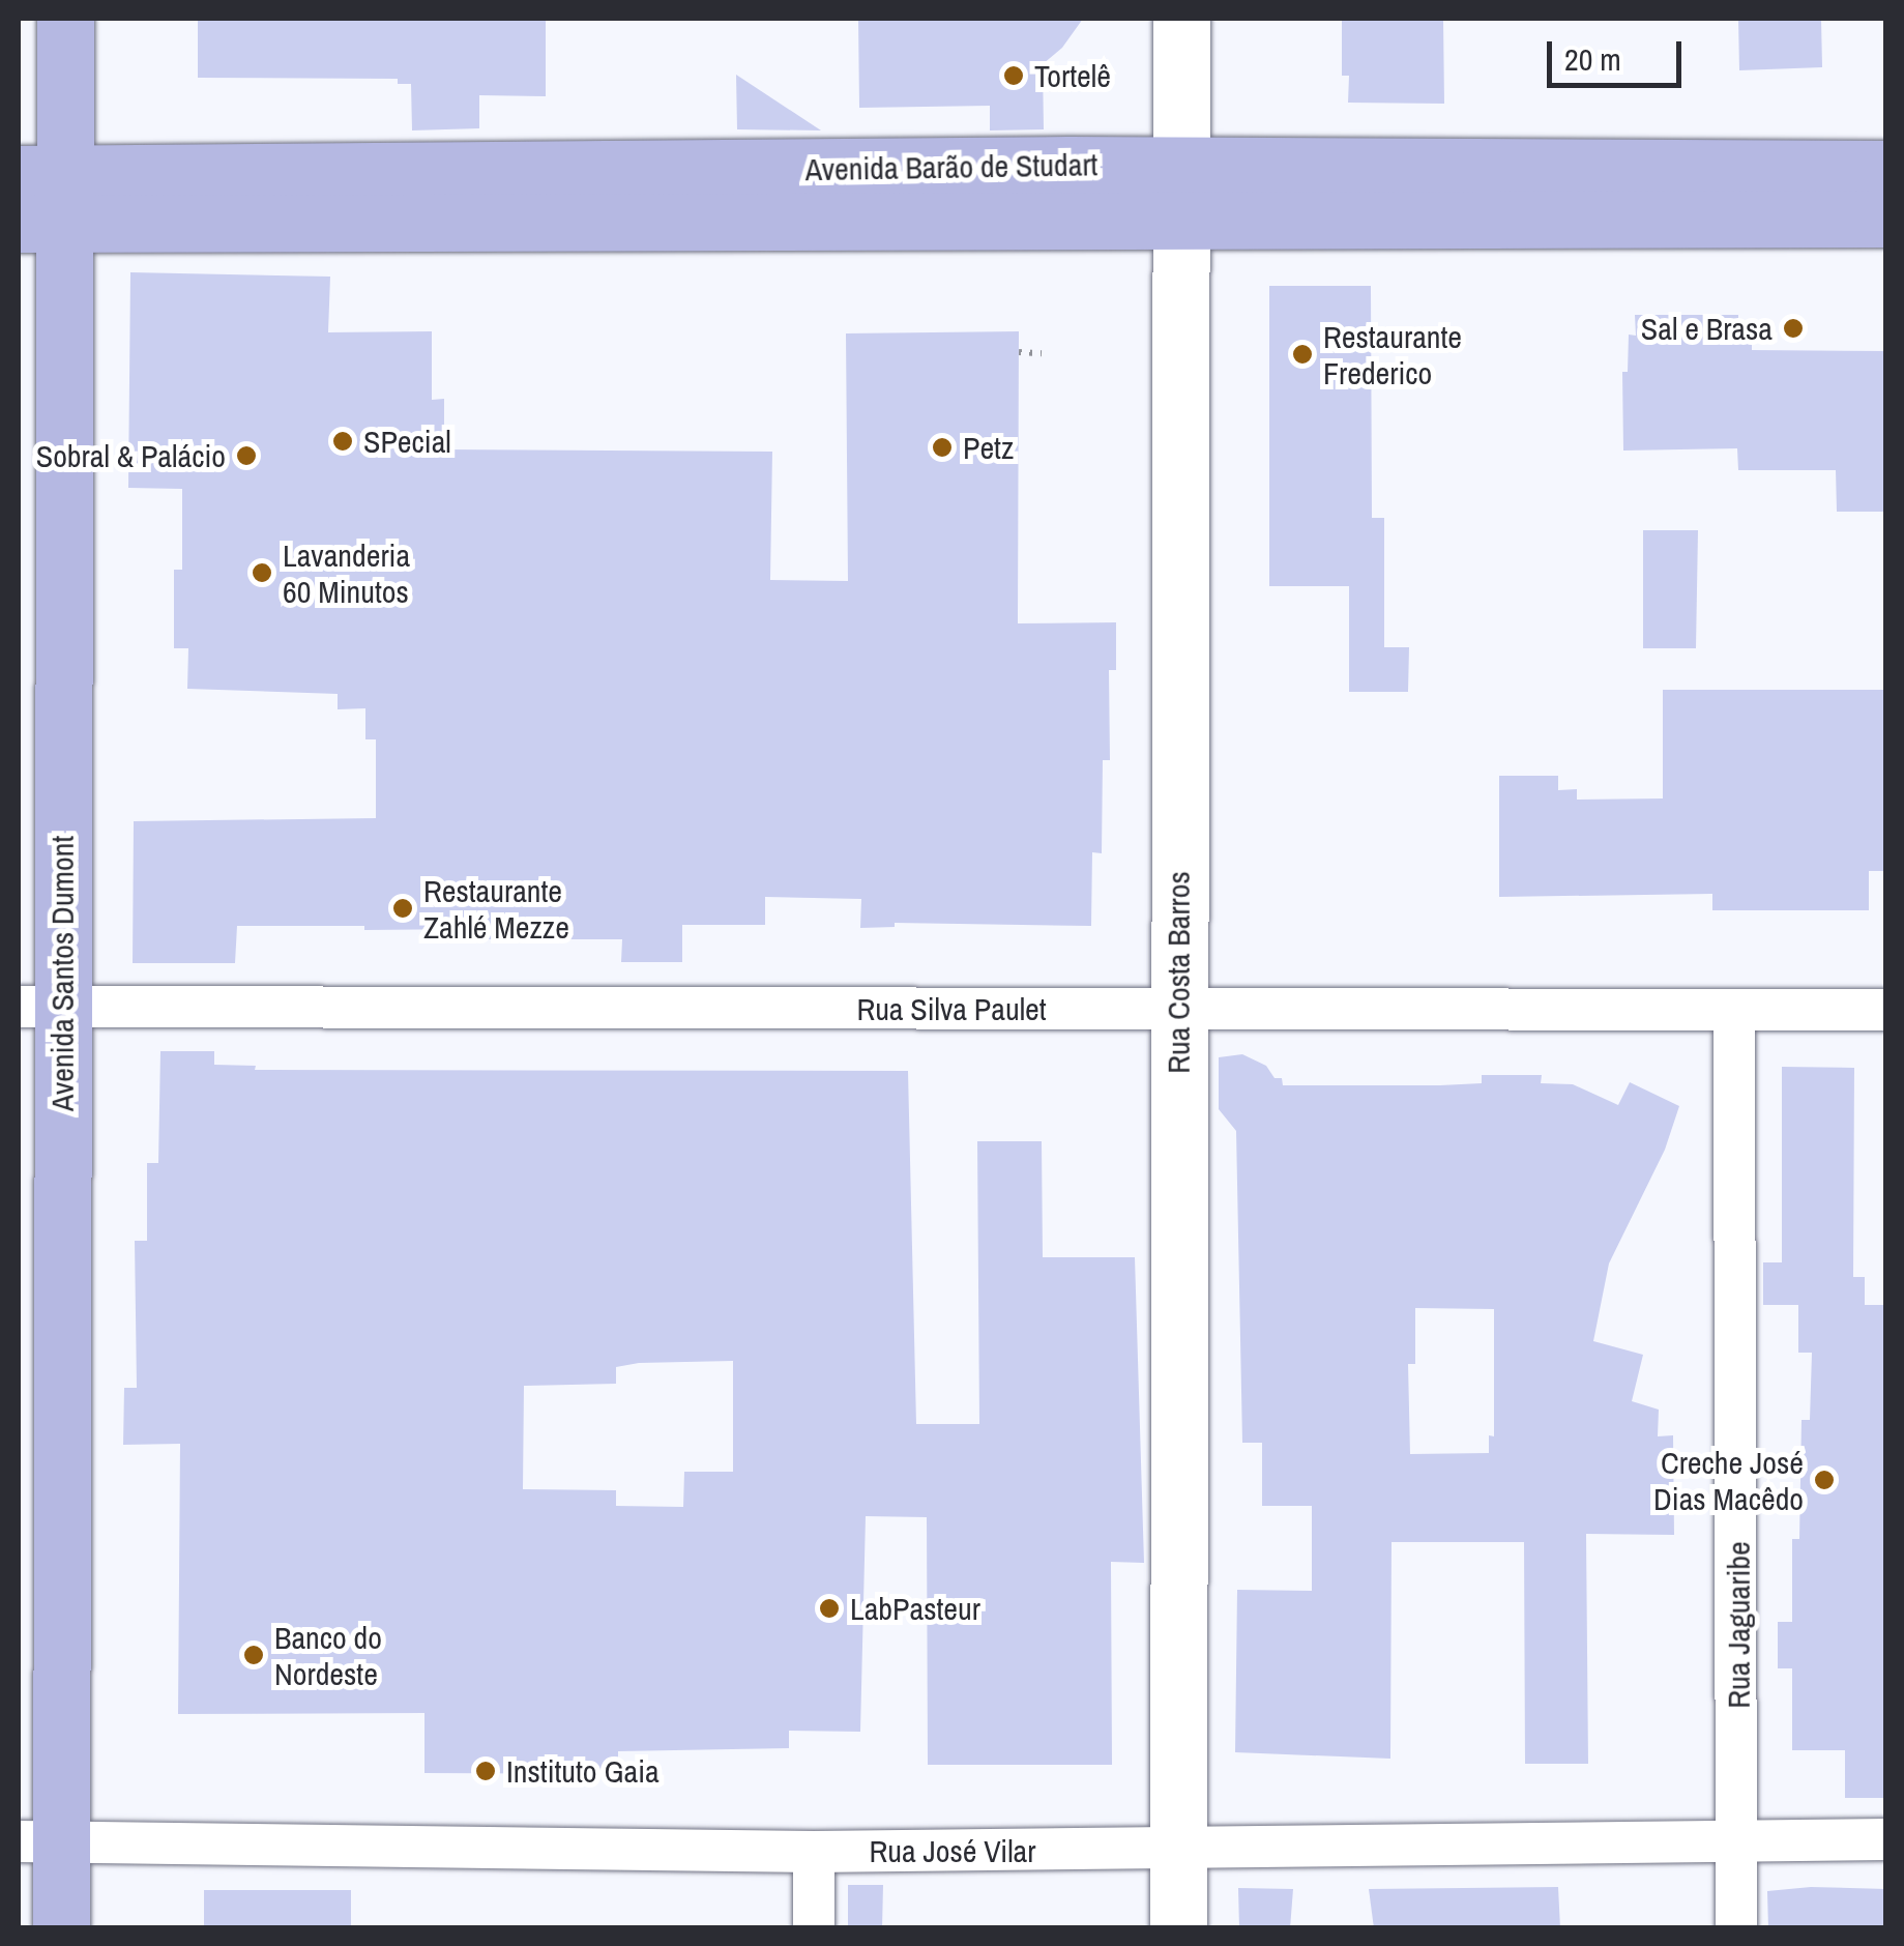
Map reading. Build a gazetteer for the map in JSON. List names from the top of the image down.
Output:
{
  "streets": {
    "main road": ["Avenida Barão de Studart", "Avenida Santos Dumont"],
    "street": [
      "Rua Costa Barros",
      "Rua Silva Paulet",
      "Rua Jaguaribe",
      "Rua José Vilar"
    ]
  },
  "crossings": [
    ["Avenida Barão de Studart", "Rua Costa Barros"],
    ["Avenida Barão de Studart", "Avenida Santos Dumont"],
    ["Rua Costa Barros", "Rua Silva Paulet"],
    ["Rua Costa Barros", "Rua José Vilar"],
    ["Avenida Santos Dumont", "Rua Silva Paulet"],
    ["Avenida Santos Dumont", "Rua José Vilar"],
    ["Rua Silva Paulet", "Rua Jaguaribe"],
    ["Rua Jaguaribe", "Rua José Vilar"]
  ],
  "places": [
    "Tortelê",
    "Sal e Brasa",
    "Restaurante Frederico",
    "SPecial",
    "Petz",
    "Sobral & Palácio",
    "Lavanderia 60 Minutos",
    "Restaurante Zahlé Mezze",
    "Creche José Dias Macêdo",
    "LabPasteur",
    "Banco do Nordeste",
    "Instituto Gaia"
  ],
  "scale_bar": "20 m"
}
